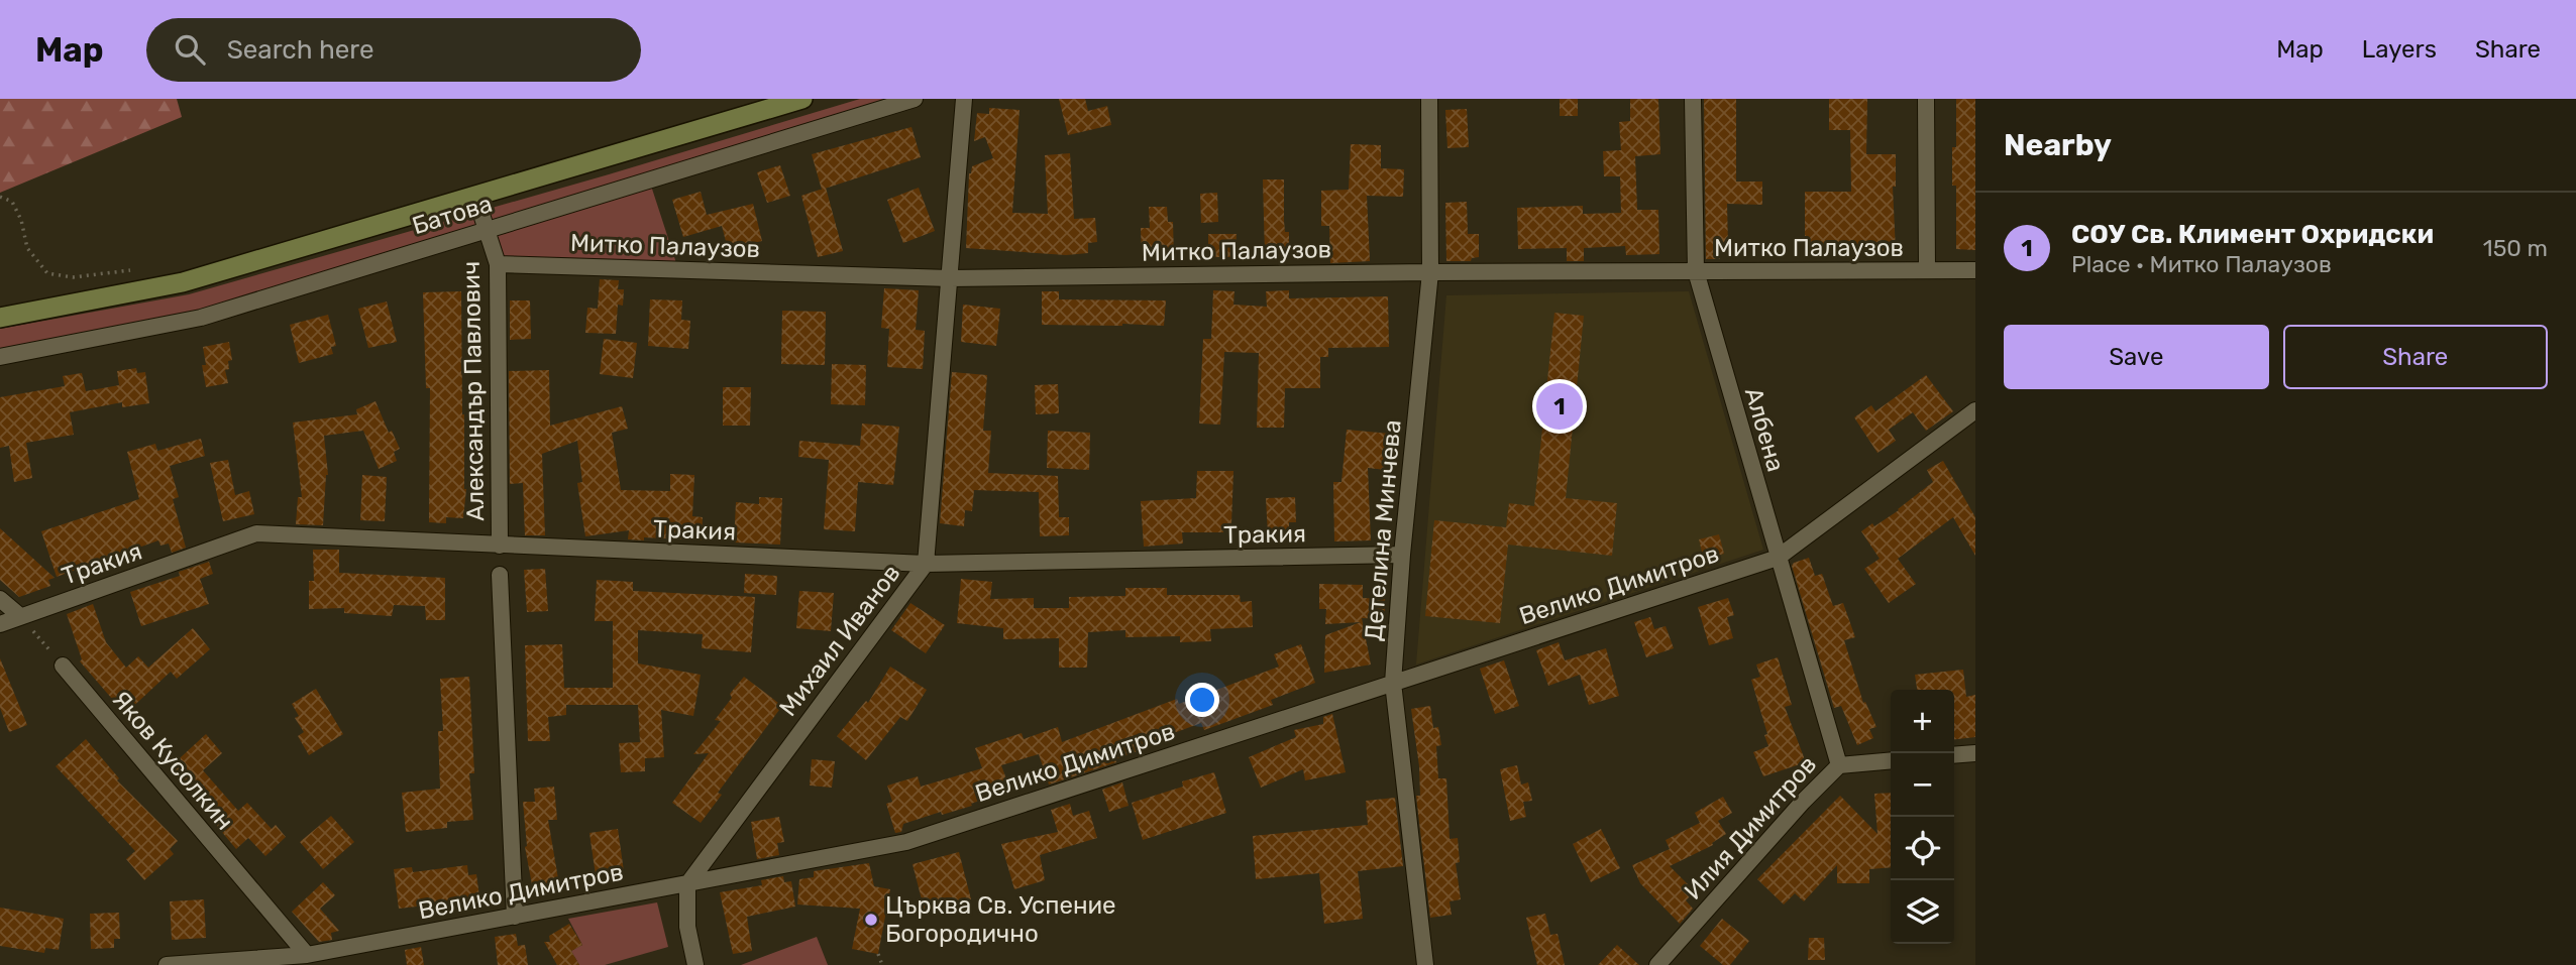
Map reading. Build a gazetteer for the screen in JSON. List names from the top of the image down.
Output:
{
  "streets": {
    "street": [
      "Батова",
      "Митко Палаузов",
      "Александър Павлович",
      "Албена",
      "Тракия",
      "Детелина Минчева",
      "Велико Димитров",
      "Михаил Иванов",
      "Яков Кусолкин",
      "Илия Димитров"
    ]
  },
  "crossings": [
    ["Батова", "Александър Павлович"],
    ["Митко Палаузов", "Александър Павлович"],
    ["Митко Палаузов", "Албена"],
    ["Митко Палаузов", "Детелина Минчева"],
    ["Митко Палаузов", "Михаил Иванов"],
    ["Александър Павлович", "Тракия"],
    ["Албена", "Велико Димитров"],
    ["Албена", "Илия Димитров"],
    ["Тракия", "Детелина Минчева"],
    ["Тракия", "Михаил Иванов"],
    ["Детелина Минчева", "Велико Димитров"],
    ["Велико Димитров", "Михаил Иванов"],
    ["Велико Димитров", "Яков Кусолкин"]
  ],
  "places": ["Църква Св. Успение Богородично"],
  "page": {
    "header": "Map",
    "search": "Search here",
    "nav": ["Map", "Layers", "Share"],
    "heading": "Nearby",
    "list": [
      {
        "mark": "1",
        "name": "СОУ Св. Климент Охридски",
        "note": "Place · Митко Палаузов",
        "value": "150 m"
      }
    ],
    "buttons": ["Save", "Share"],
    "pins": "1",
    "map_buttons": ["+", "−"]
  }
}
